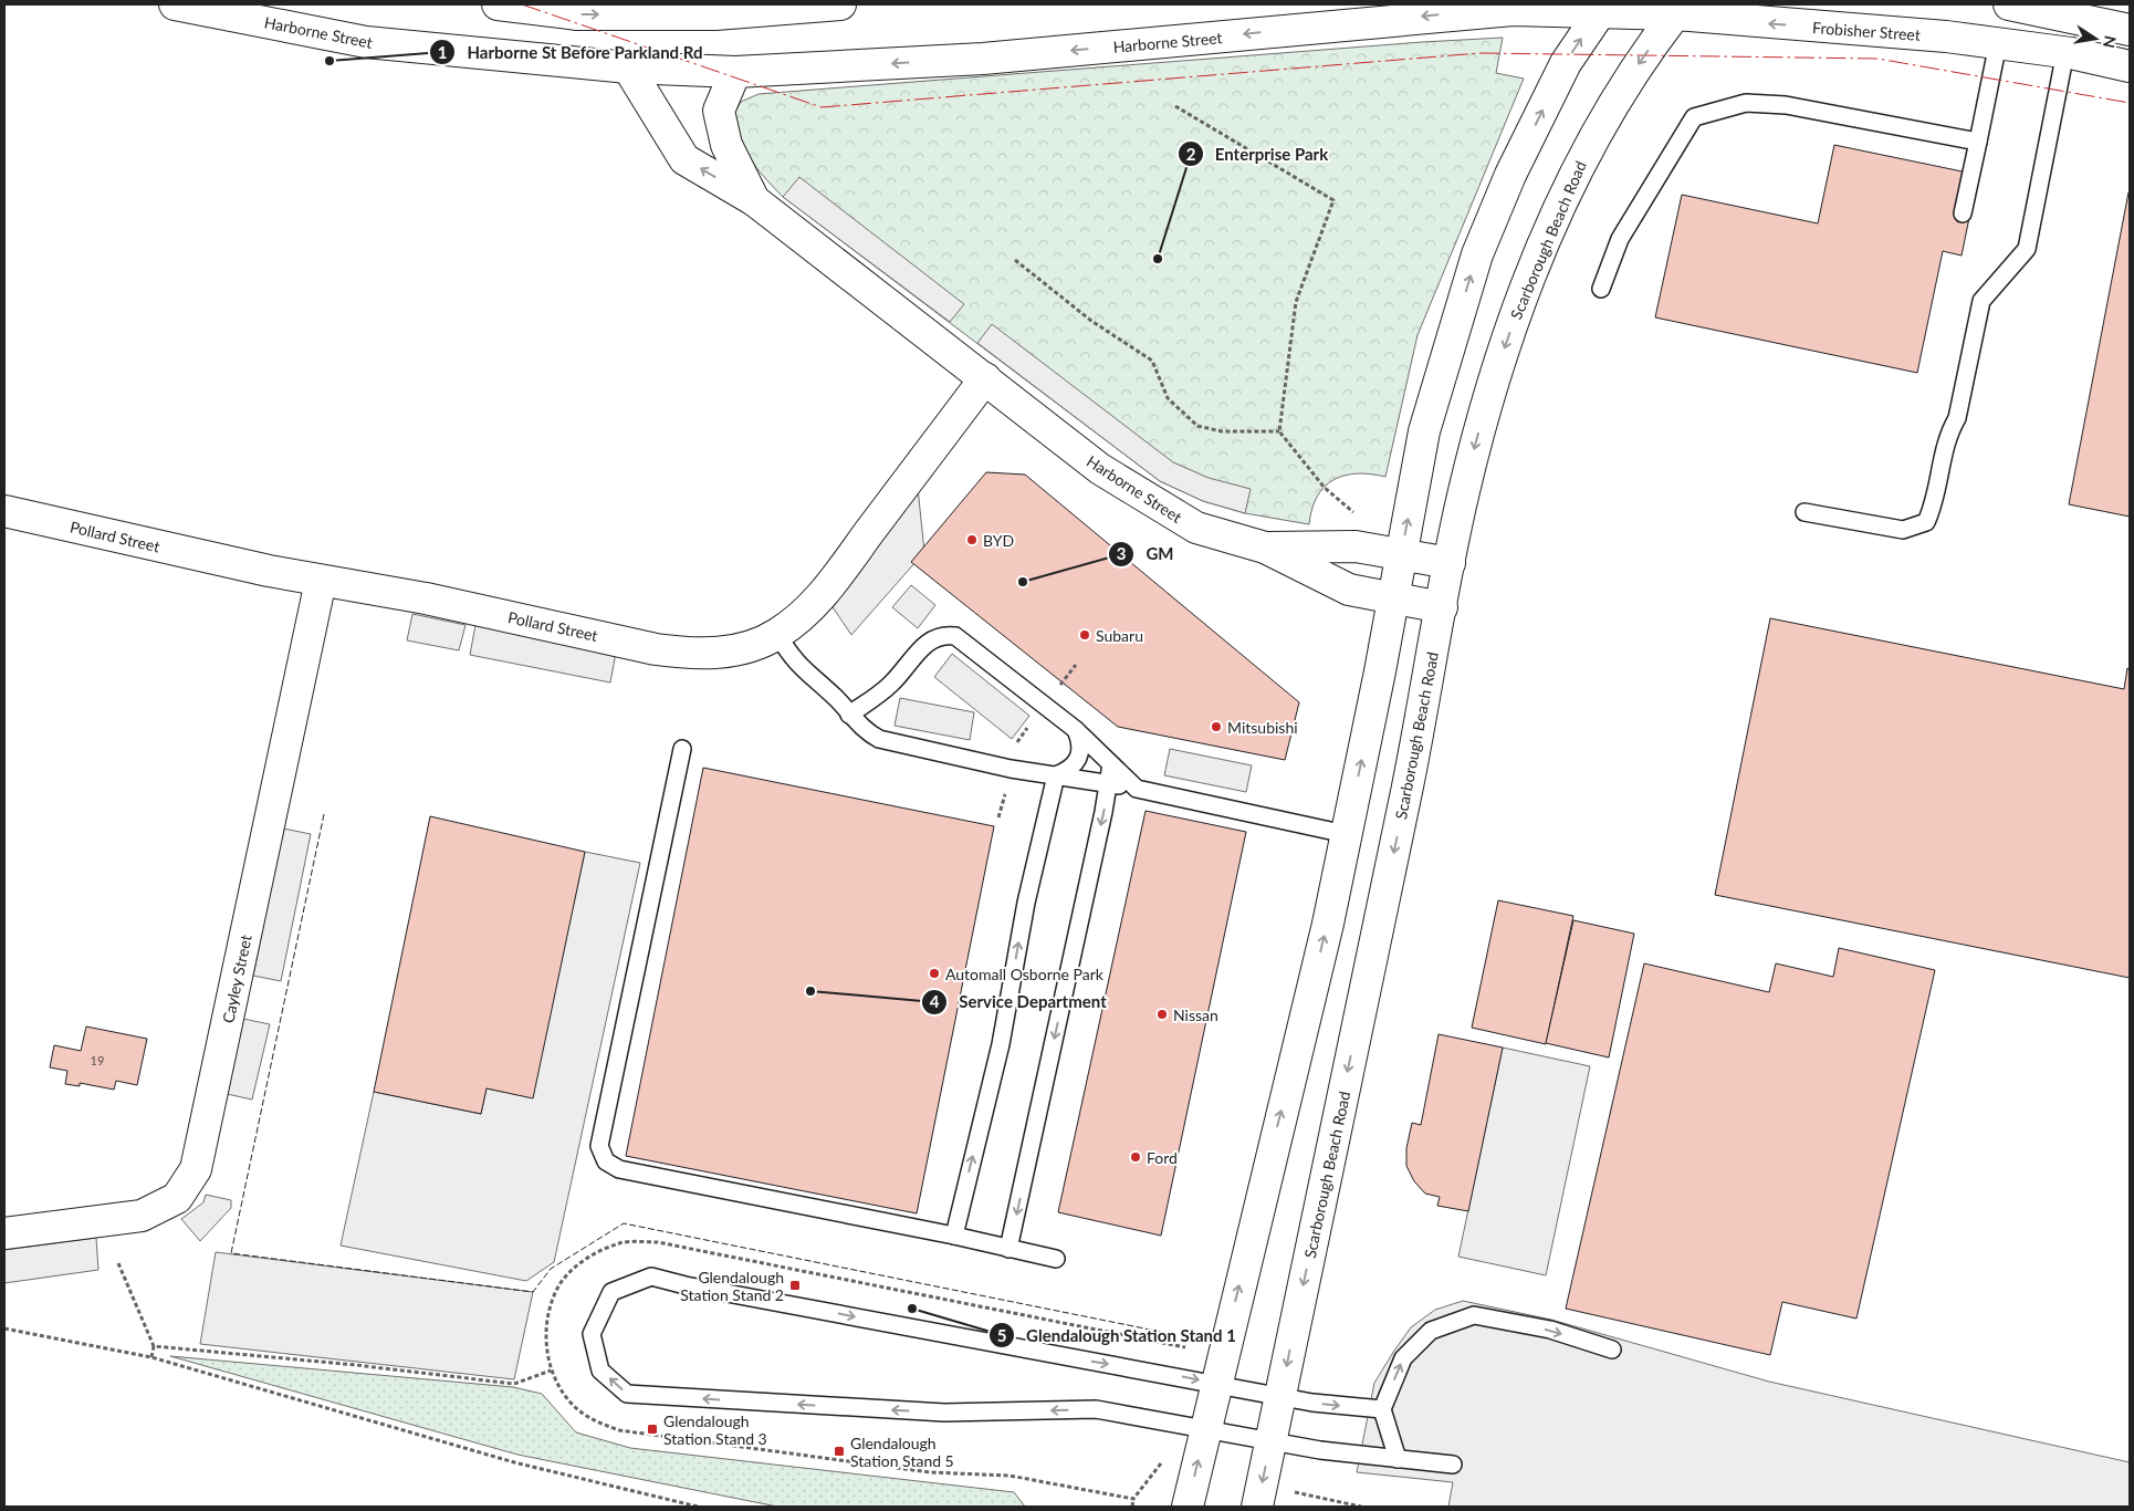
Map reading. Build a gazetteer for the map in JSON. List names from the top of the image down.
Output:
{
  "streets": {
    "main road": [
      "Frobisher Street",
      "Harborne Street",
      "Scarborough Beach Road",
      "Pollard Street",
      "Cayley Street"
    ]
  },
  "crossings": [
    ["Frobisher Street", "Harborne Street"],
    ["Frobisher Street", "Scarborough Beach Road"],
    ["Harborne Street", "Scarborough Beach Road"],
    ["Harborne Street", "Pollard Street"],
    ["Pollard Street", "Cayley Street"]
  ],
  "one_way": ["Frobisher Street", "Harborne Street"],
  "places": {
    "other": [
      "Harborne St Before Parkland Rd",
      "Enterprise Park",
      "BYD",
      "GM",
      "Subaru",
      "Mitsubishi",
      "Automall Osborne Park",
      "Service Department",
      "Nissan",
      "Ford",
      "Glendalough Station Stand 1"
    ],
    "transit": ["Glendalough Station Stand 2", "Glendalough Station Stand 3", "Glendalough Station Stand 5"]
  },
  "house_numbers": ["19"],
  "north": "right"
}
